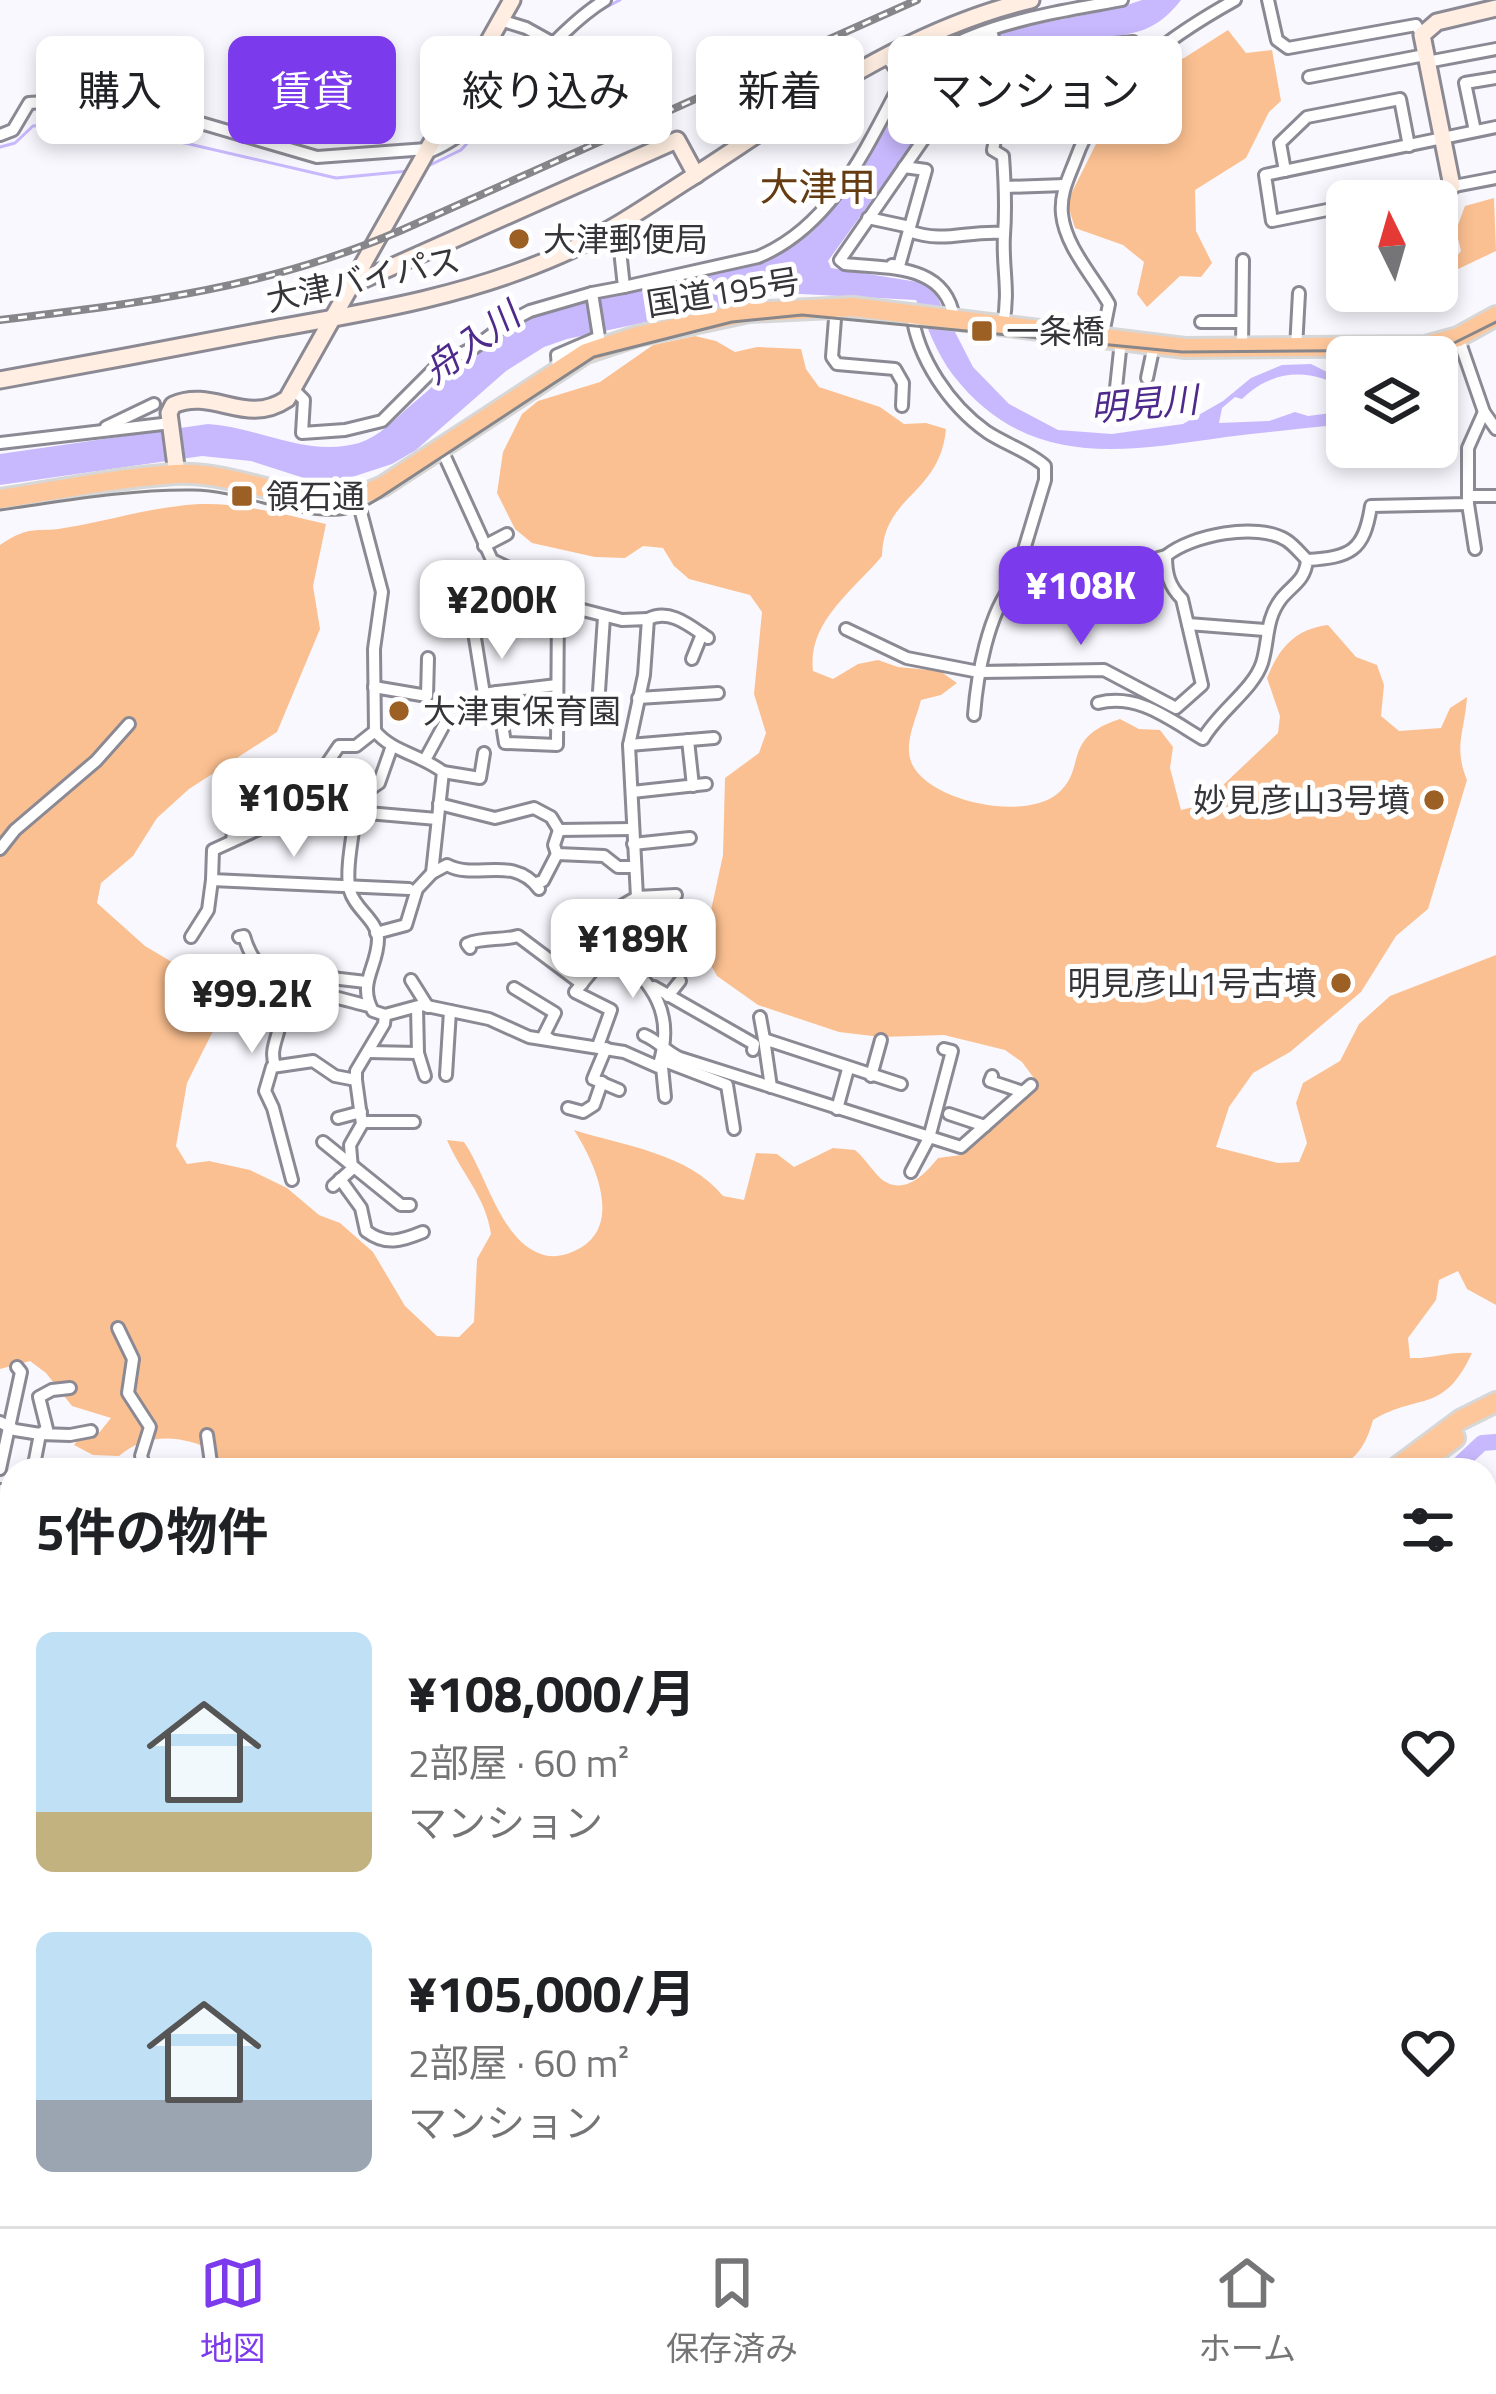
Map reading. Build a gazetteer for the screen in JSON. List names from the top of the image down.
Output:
{
  "streets": {
    "highway": ["国道195号"],
    "main road": ["大津バイパス"]
  },
  "districts": ["大津甲"],
  "water": ["舟入川", "明見川"],
  "places": {
    "other": [
      "大津郵便局",
      "大津東保育園",
      "妙見彦山3号墳",
      "明見彦山1号古墳"
    ],
    "transit": ["一条橋", "領石通"]
  },
  "north": "top",
  "page": {
    "chip": [
      "購入",
      "賃貸",
      "絞り込み",
      "新着",
      "マンション"
    ],
    "price": [
      "¥108K",
      "¥200K",
      "¥105K",
      "¥189K",
      "¥99.2K"
    ],
    "heading": "5件の物件",
    "list": [
      {
        "name": "¥108,000/月",
        "note": "2部屋 · 60 m² · マンション"
      },
      {
        "name": "¥105,000/月",
        "note": "2部屋 · 60 m² · マンション"
      }
    ],
    "tabs": ["地図", "保存済み", "ホーム"]
  }
}
